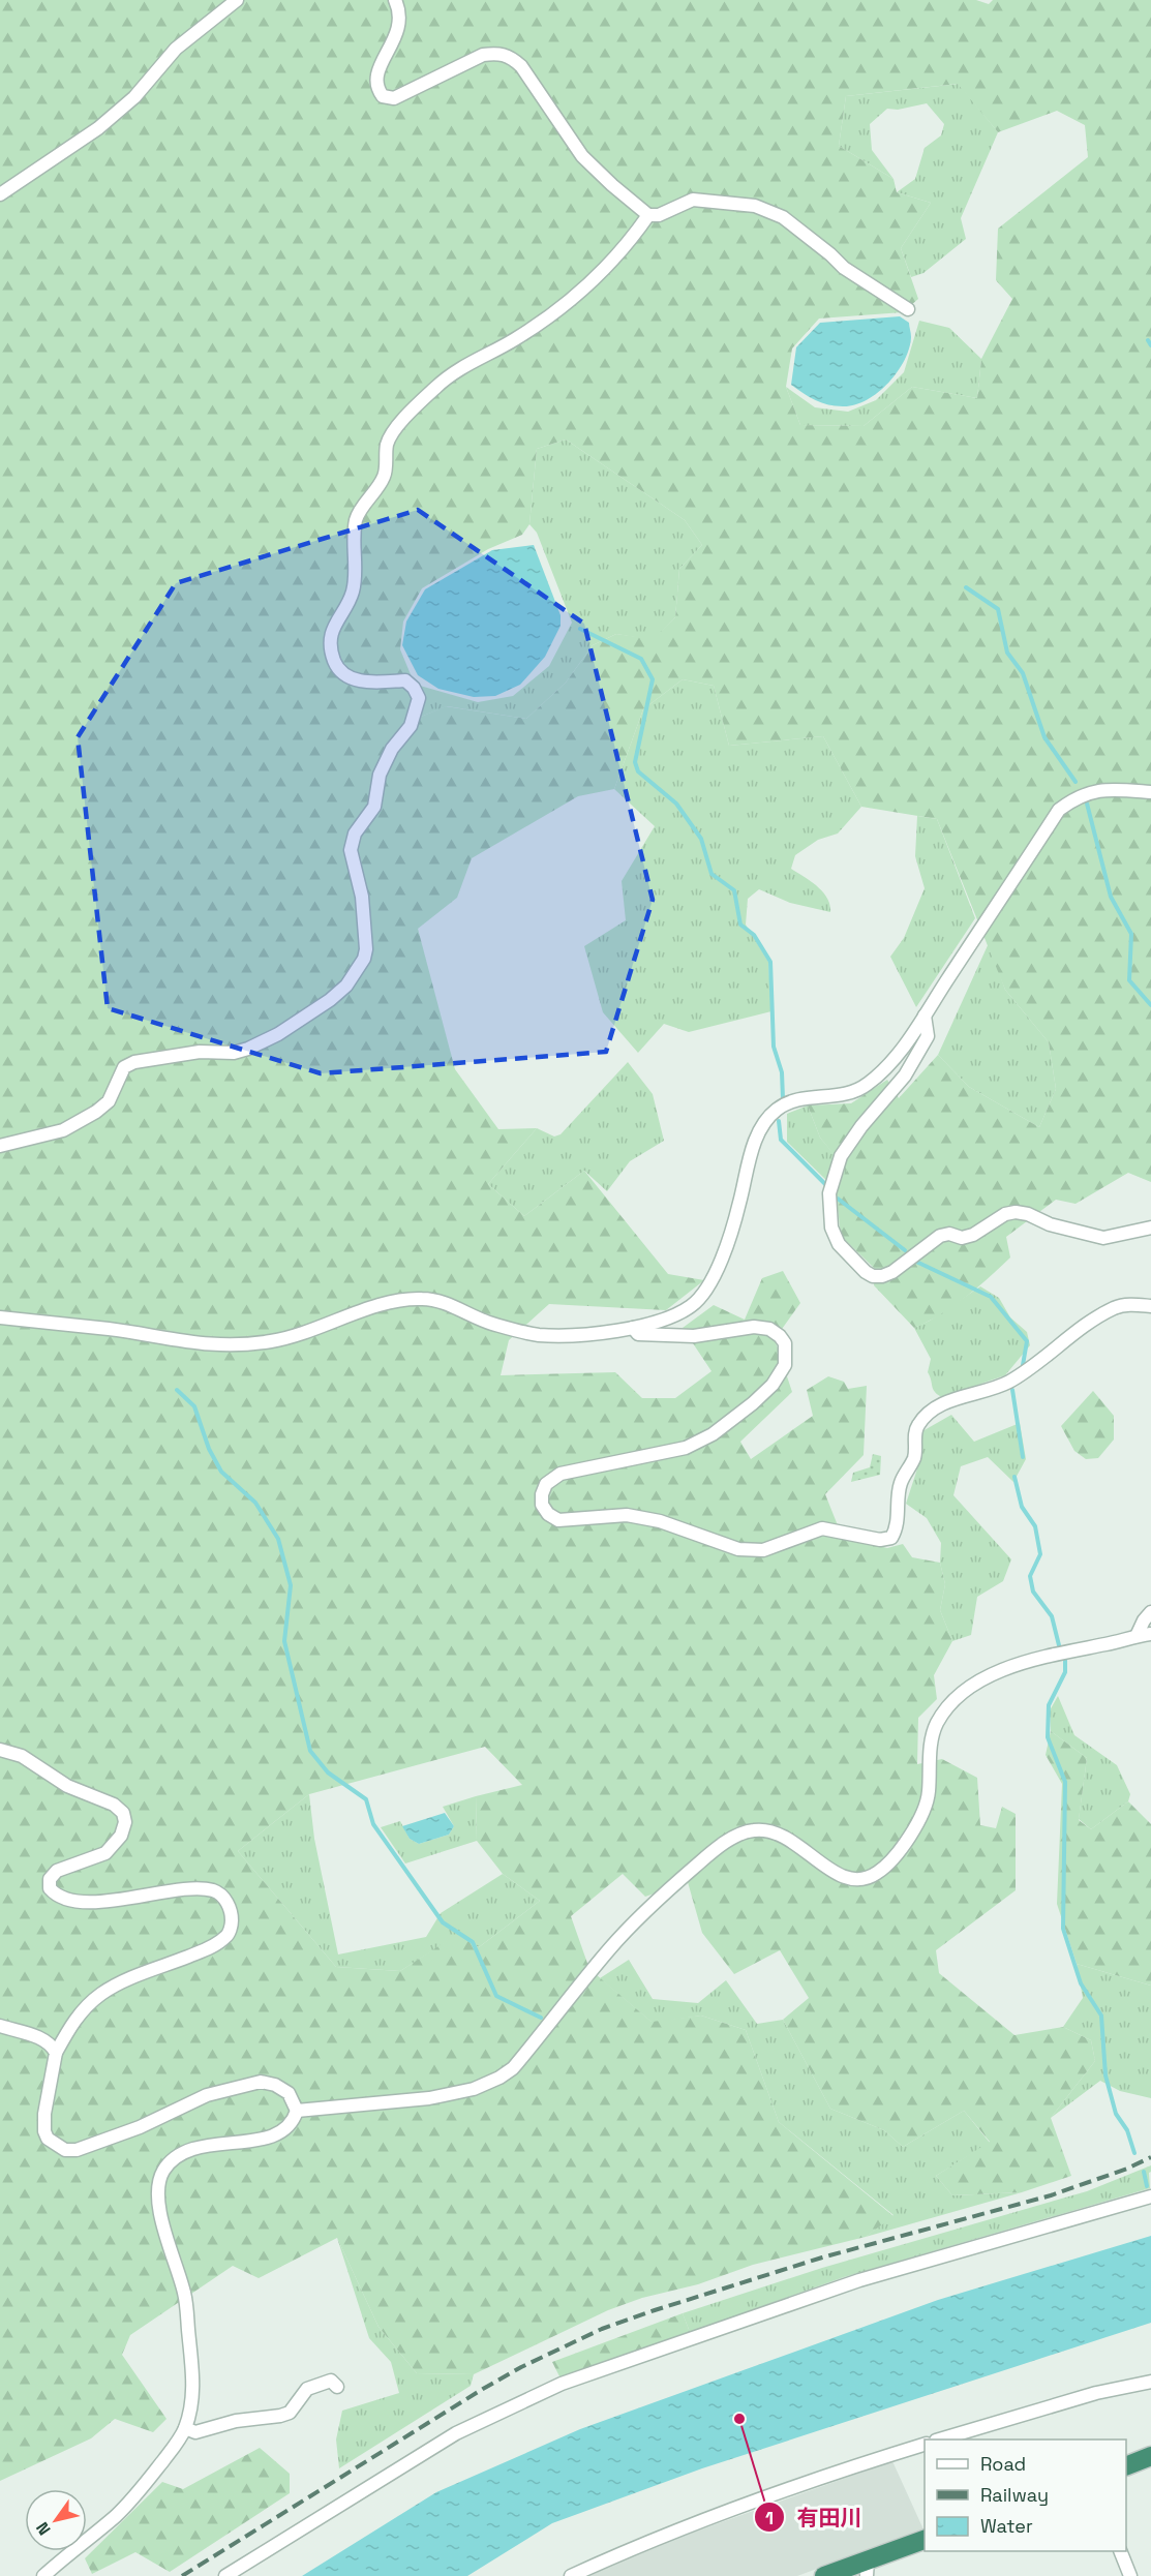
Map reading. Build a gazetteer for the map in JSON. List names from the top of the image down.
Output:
{
  "places": ["有田川"],
  "legend": ["Road", "Railway", "Water"],
  "north": "bottom left"
}
